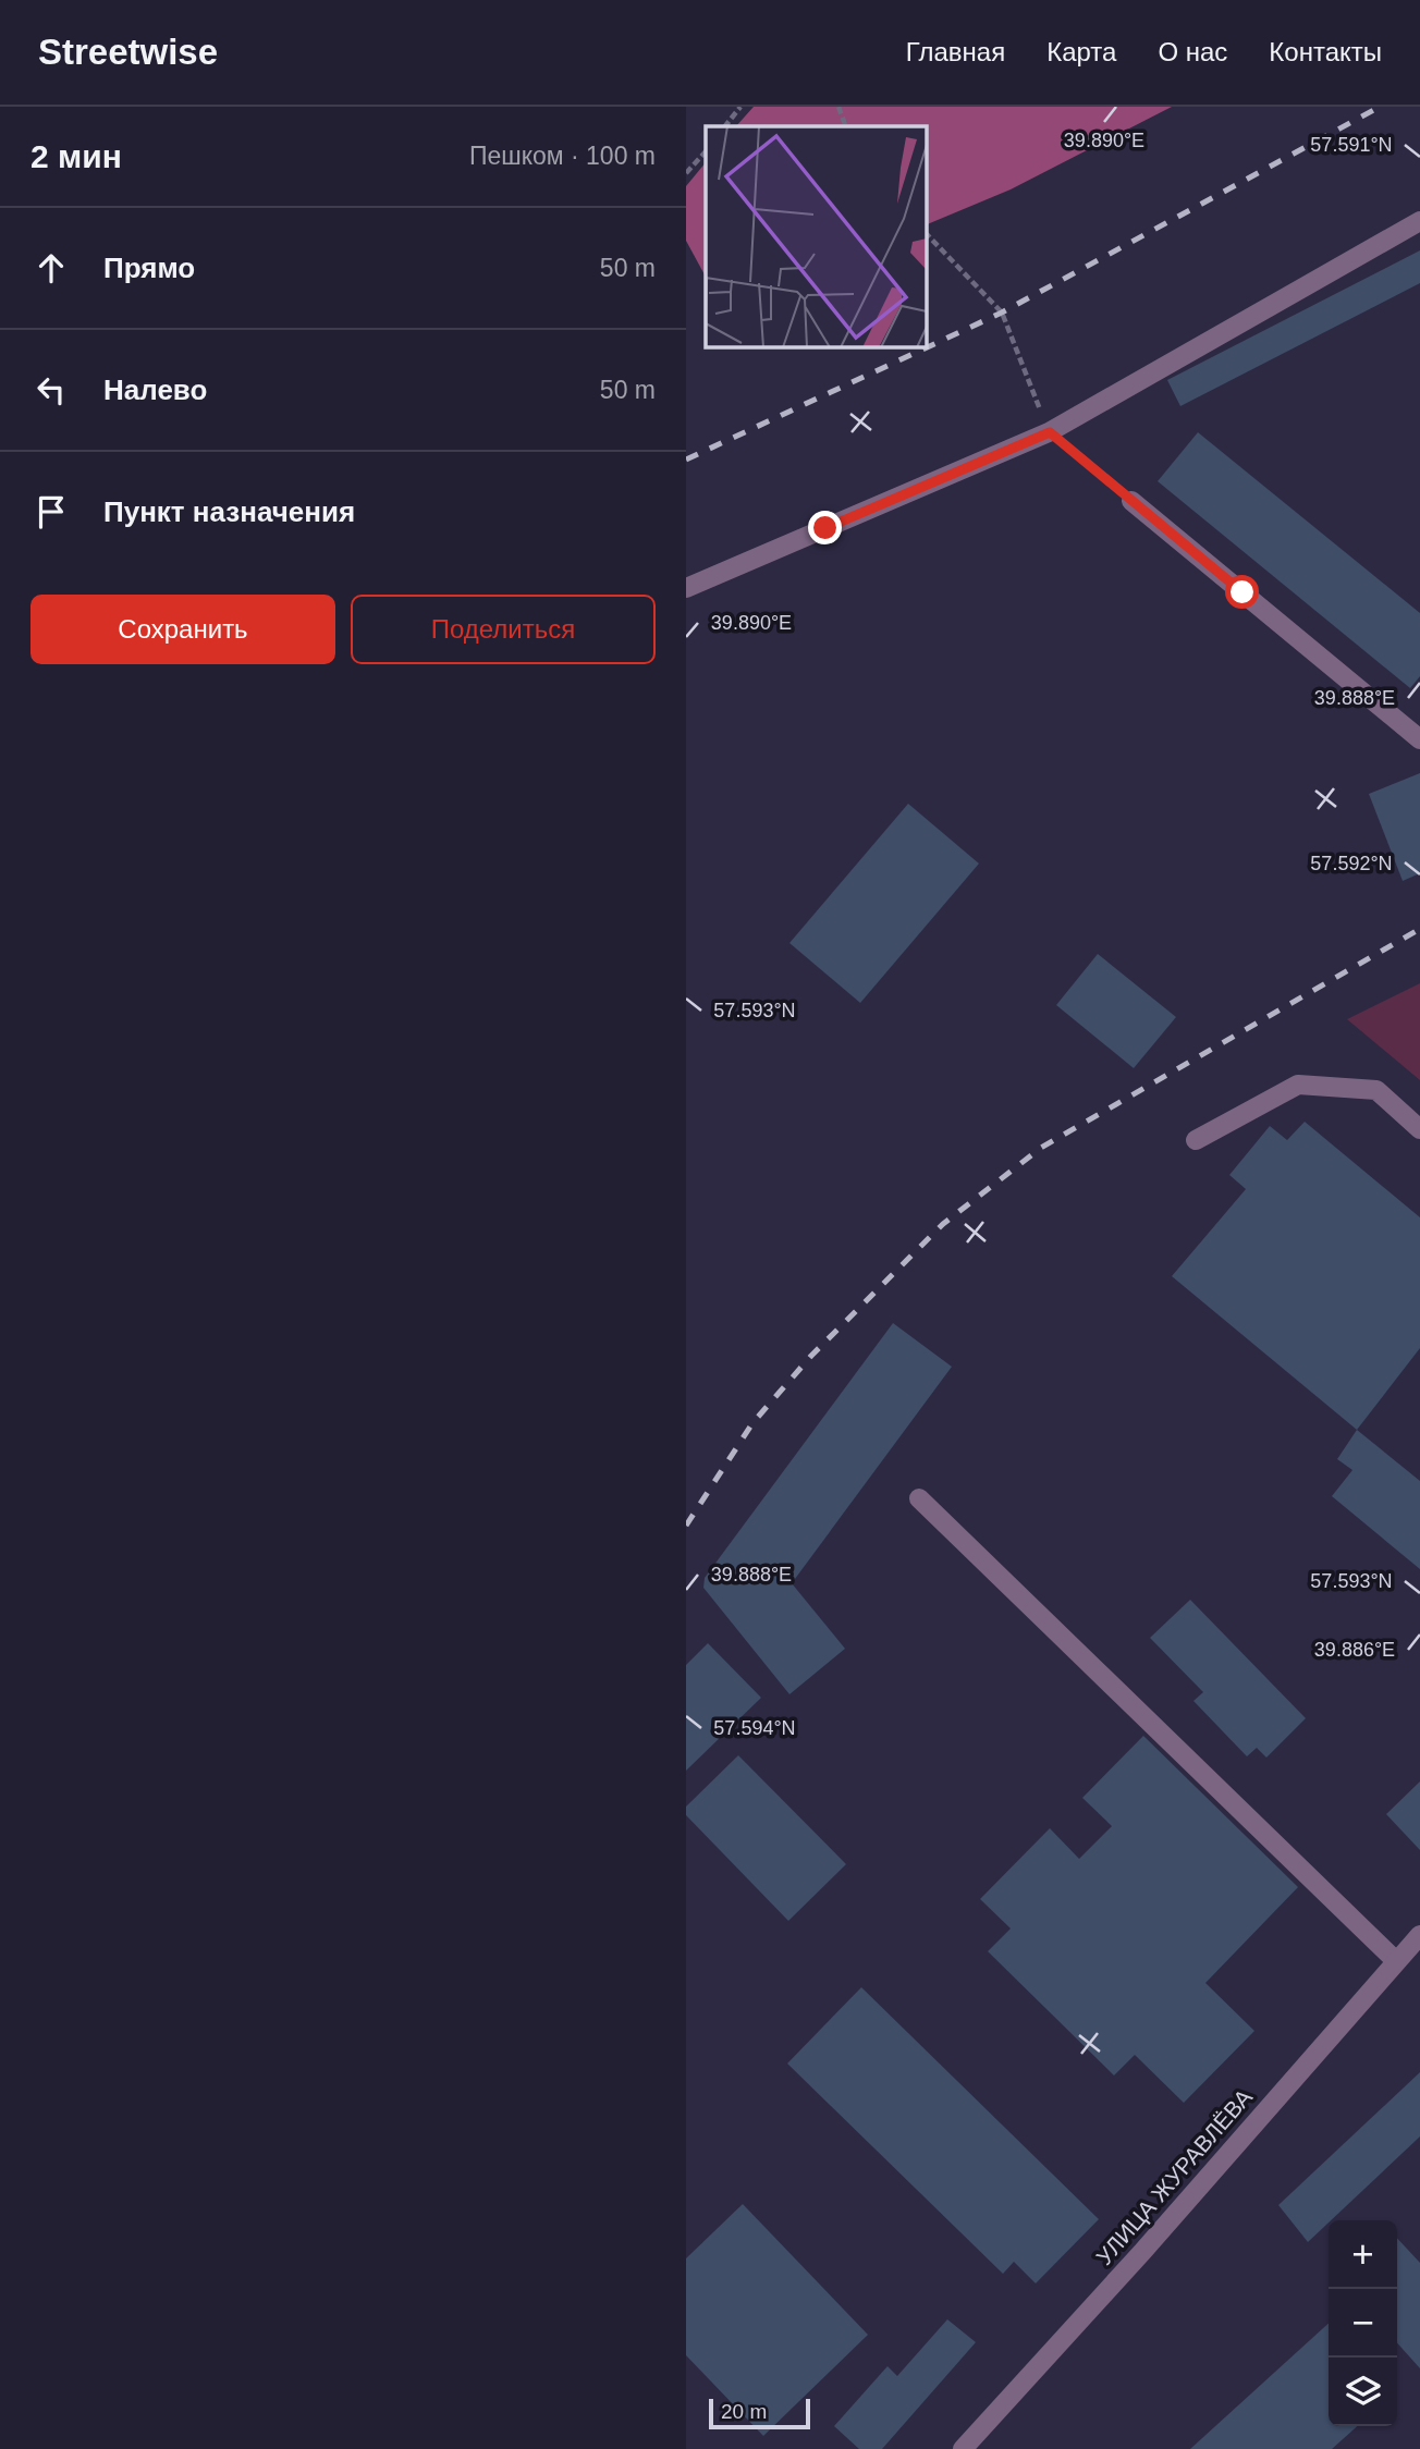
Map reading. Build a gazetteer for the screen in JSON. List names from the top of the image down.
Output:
{
  "streets": {
    "street": ["УЛИЦА ЖУРАВЛЁВА"]
  },
  "scale_bar": "20 m",
  "page": {
    "header": "Streetwise",
    "nav": [
      "Главная",
      "Карта",
      "О нас",
      "Контакты"
    ],
    "heading": ["2 мин", "Пешком · 100 m"],
    "list": [
      ["Прямо", "50 m"],
      ["Налево", "50 m"],
      "Пункт назначения"
    ],
    "buttons": ["Сохранить", "Поделиться"],
    "map_buttons": ["+", "−"],
    "scale": "20 m"
  },
  "coordinates": [
    "39.890°E",
    "57.591°N",
    "39.888°E",
    "57.592°N",
    "57.593°N",
    "39.886°E",
    "57.594°N"
  ]
}
